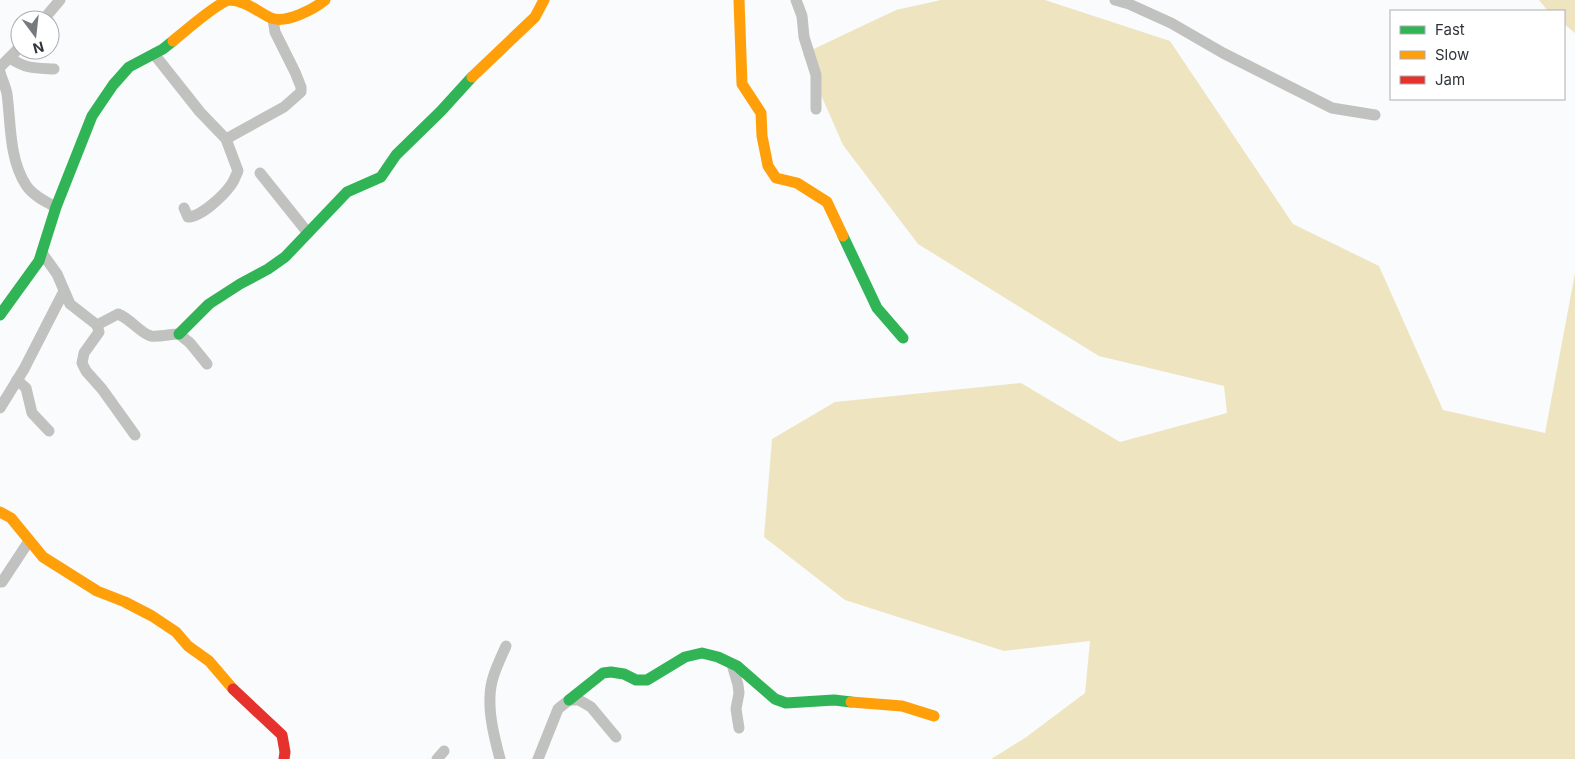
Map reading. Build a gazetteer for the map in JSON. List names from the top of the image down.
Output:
{
  "legend": ["Fast", "Slow", "Jam"],
  "north": "bottom"
}
